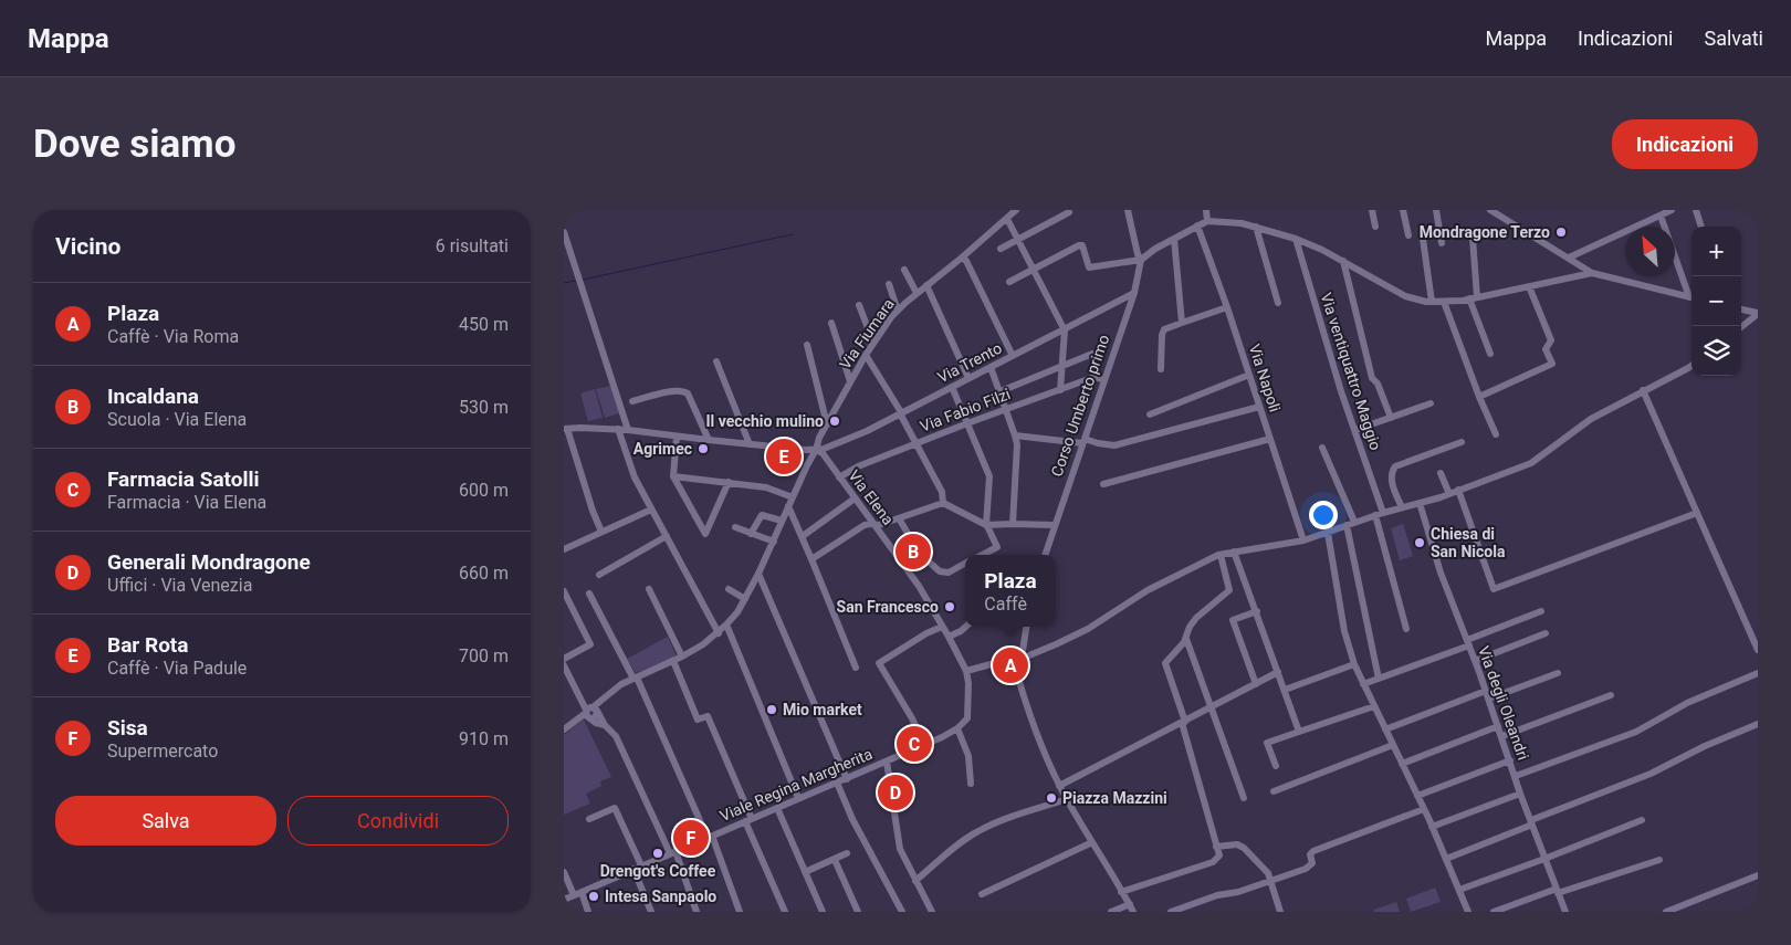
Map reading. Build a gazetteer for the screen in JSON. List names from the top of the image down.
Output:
{
  "streets": {
    "street": [
      "Via Fiumara",
      "Via Trento",
      "Via ventiquattro Maggio",
      "Via Napoli",
      "Corso Umberto primo",
      "Via Fabio Filzi",
      "Via Elena",
      "Via degli Oleandri",
      "Viale Regina Margherita"
    ]
  },
  "crossings": [
    ["Via Fiumara", "Via Trento"],
    ["Via Fiumara", "Via Elena"],
    ["Via Trento", "Corso Umberto primo"],
    ["Via Trento", "Via Elena"],
    ["Corso Umberto primo", "Via Fabio Filzi"],
    ["Via Fabio Filzi", "Via Elena"]
  ],
  "places": [
    "Mondragone Terzo",
    "Il vecchio mulino",
    "Agrimec",
    "Chiesa di San Nicola",
    "San Francesco",
    "Mio market",
    "Piazza Mazzini",
    "Drengot's Coffee",
    "Intesa Sanpaolo"
  ],
  "north": "top left",
  "page": {
    "header": "Mappa",
    "nav": ["Mappa", "Indicazioni", "Salvati"],
    "buttons": [
      "Indicazioni",
      ["Salva", "Condividi"]
    ],
    "title": "Dove siamo",
    "heading": ["Vicino", "6 risultati"],
    "map_buttons": ["+", "−"],
    "list": [
      {
        "mark": "A",
        "name": "Plaza",
        "note": "Caffè · Via Roma",
        "value": "450 m"
      },
      {
        "mark": "B",
        "name": "Incaldana",
        "note": "Scuola · Via Elena",
        "value": "530 m"
      },
      {
        "mark": "C",
        "name": "Farmacia Satolli",
        "note": "Farmacia · Via Elena",
        "value": "600 m"
      },
      {
        "mark": "D",
        "name": "Generali Mondragone",
        "note": "Uffici · Via Venezia",
        "value": "660 m"
      },
      {
        "mark": "E",
        "name": "Bar Rota",
        "note": "Caffè · Via Padule",
        "value": "700 m"
      },
      {
        "mark": "F",
        "name": "Sisa",
        "note": "Supermercato",
        "value": "910 m"
      }
    ],
    "pins": [
      "E",
      "B",
      "A",
      "C",
      "D",
      "F"
    ],
    "popup": ["Plaza", "Caffè"]
  }
}
